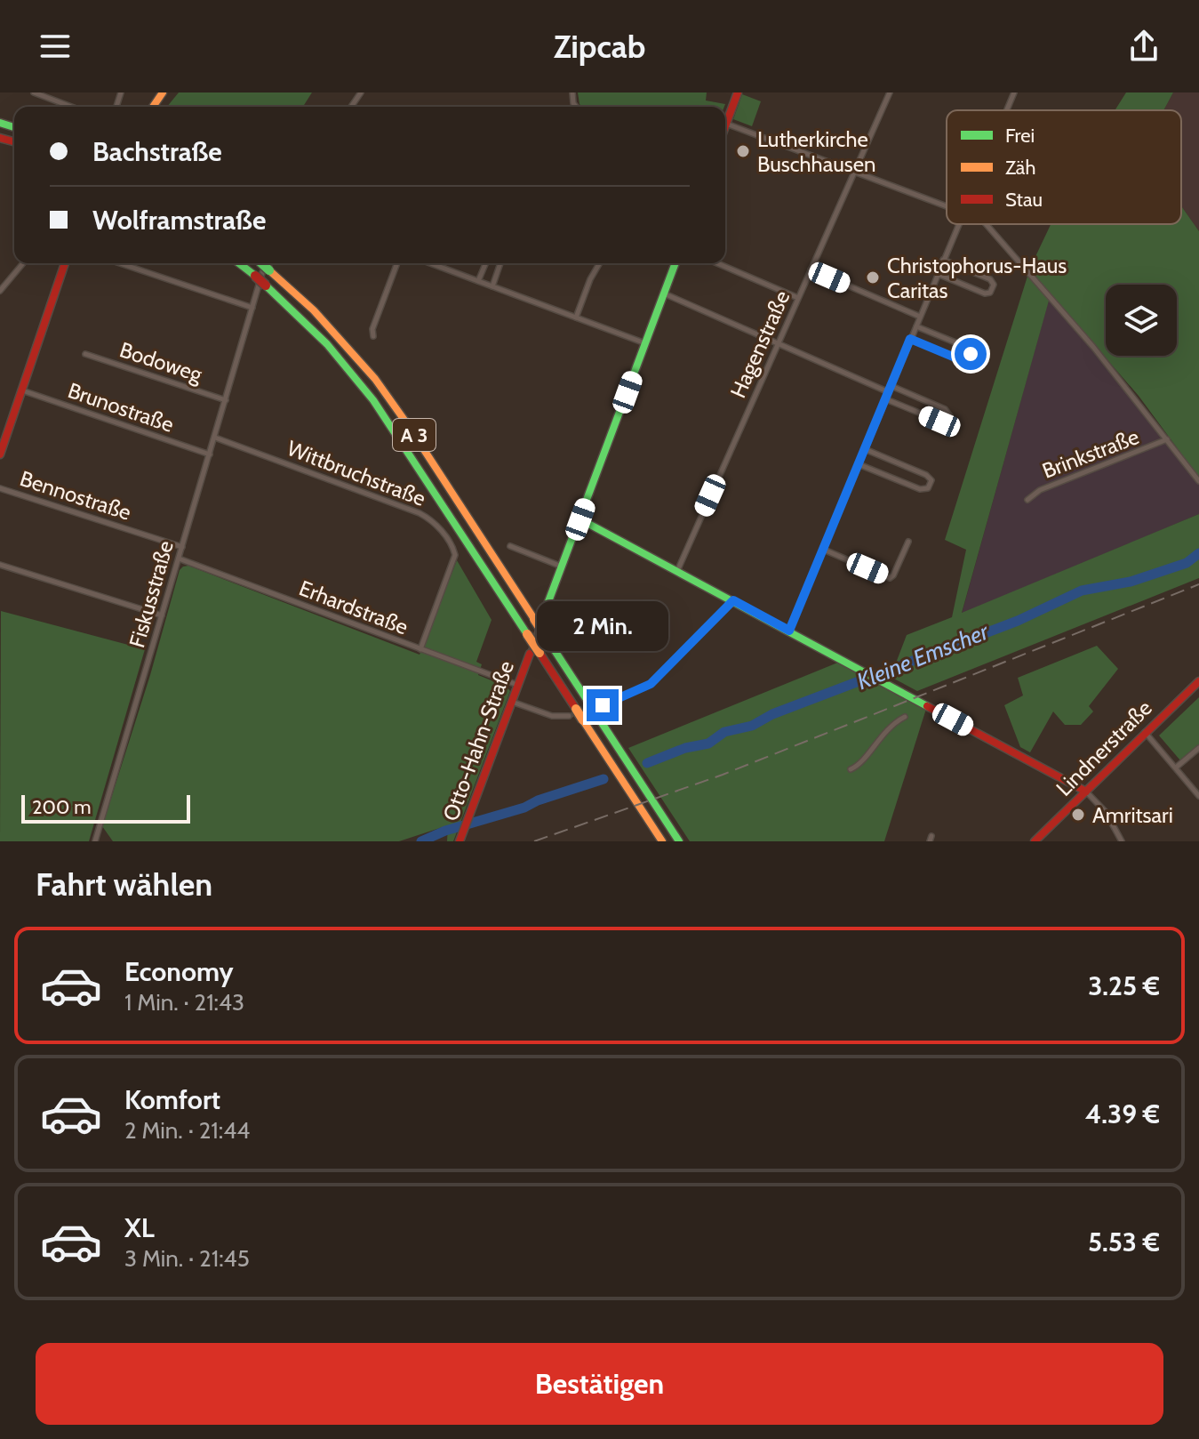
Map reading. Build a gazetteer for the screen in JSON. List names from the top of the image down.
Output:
{
  "streets": {
    "main road": ["A 3", "Otto-Hahn-Straße", "Lindnerstraße"],
    "street": [
      "Hagenstraße",
      "Bodoweg",
      "Brunostraße",
      "Brinkstraße",
      "Wittbruchstraße",
      "Bennostraße",
      "Fiskusstraße",
      "Erhardstraße"
    ]
  },
  "crossings": [
    ["Hagenstraße", "Brinkstraße"],
    ["Bodoweg", "Fiskusstraße"],
    ["Brunostraße", "Fiskusstraße"],
    ["A 3", "Otto-Hahn-Straße"],
    ["Wittbruchstraße", "Fiskusstraße"],
    ["Wittbruchstraße", "Erhardstraße"],
    ["Bennostraße", "Fiskusstraße"],
    ["Fiskusstraße", "Erhardstraße"],
    ["Erhardstraße", "Otto-Hahn-Straße"]
  ],
  "water": ["Kleine Emscher"],
  "places": ["Lutherkirche Buschhausen", "Christophorus-Haus Caritas", "Amritsari"],
  "legend": ["Frei", "Zäh", "Stau"],
  "scale_bar": "200 m",
  "page": {
    "header": "Zipcab",
    "banner": ["Bachstraße", "Wolframstraße"],
    "bubble": "2 Min.",
    "scale": "200 m",
    "heading": "Fahrt wählen",
    "list": [
      {
        "name": "Economy",
        "note": "1 Min. · 21:43",
        "value": "3.25 €"
      },
      {
        "name": "Komfort",
        "note": "2 Min. · 21:44",
        "value": "4.39 €"
      },
      {
        "name": "XL",
        "note": "3 Min. · 21:45",
        "value": "5.53 €"
      }
    ],
    "buttons": "Bestätigen"
  }
}
